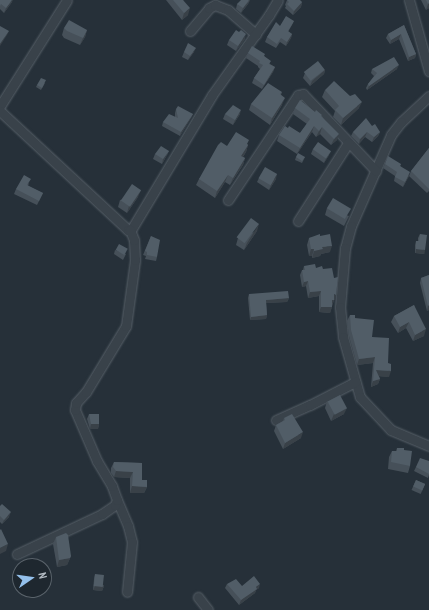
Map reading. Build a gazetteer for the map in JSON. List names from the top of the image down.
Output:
{
  "north": "right"
}
